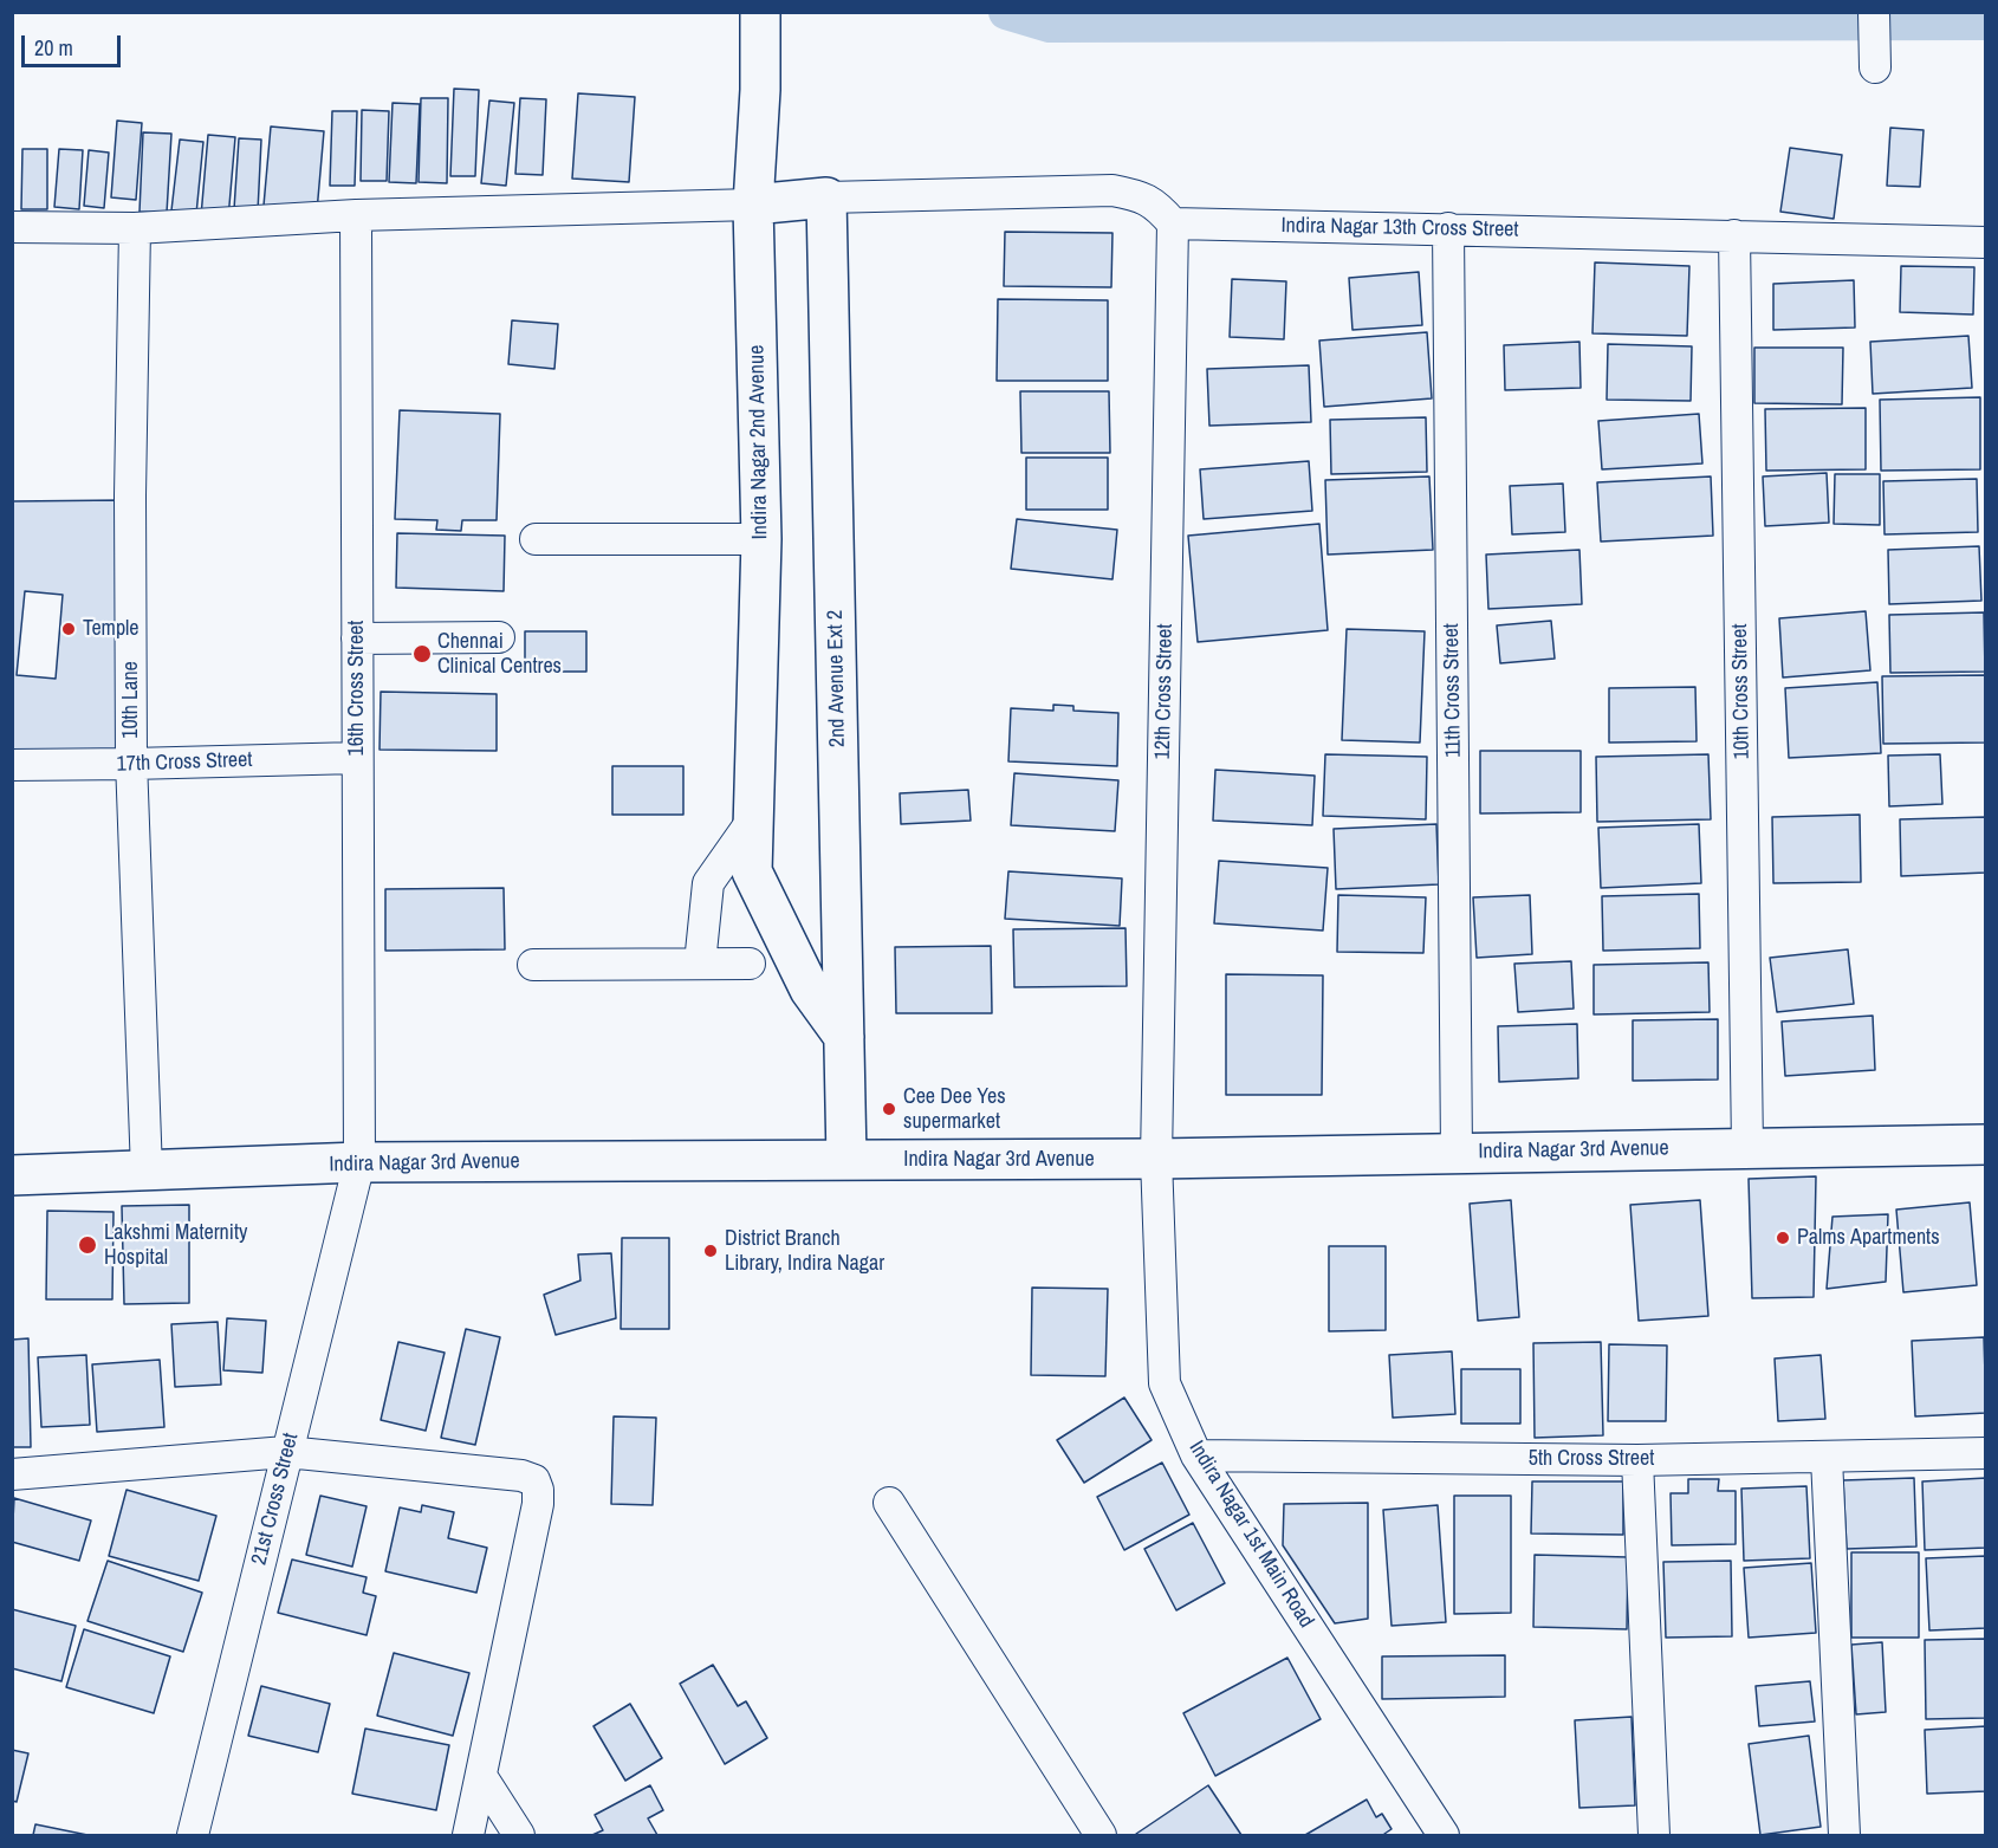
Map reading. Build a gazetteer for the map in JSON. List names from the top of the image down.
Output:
{
  "streets": {
    "street": [
      "Indira Nagar 13th Cross Street",
      "Indira Nagar 2nd Avenue",
      "2nd Avenue Ext 2",
      "16th Cross Street",
      "11th Cross Street",
      "12th Cross Street",
      "10th Cross Street",
      "10th Lane",
      "17th Cross Street",
      "Indira Nagar 3rd Avenue",
      "5th Cross Street",
      "21st Cross Street",
      "Indira Nagar 1st Main Road"
    ]
  },
  "crossings": [
    ["Indira Nagar 13th Cross Street", "11th Cross Street"],
    ["Indira Nagar 13th Cross Street", "12th Cross Street"],
    ["Indira Nagar 13th Cross Street", "10th Cross Street"],
    ["Indira Nagar 2nd Avenue", "2nd Avenue Ext 2"],
    ["2nd Avenue Ext 2", "Indira Nagar 3rd Avenue"],
    ["16th Cross Street", "17th Cross Street"],
    ["16th Cross Street", "Indira Nagar 3rd Avenue"],
    ["16th Cross Street", "21st Cross Street"],
    ["11th Cross Street", "Indira Nagar 3rd Avenue"],
    ["12th Cross Street", "Indira Nagar 3rd Avenue"],
    ["12th Cross Street", "Indira Nagar 1st Main Road"],
    ["10th Cross Street", "Indira Nagar 3rd Avenue"],
    ["10th Lane", "17th Cross Street"],
    ["10th Lane", "Indira Nagar 3rd Avenue"],
    ["Indira Nagar 3rd Avenue", "21st Cross Street"],
    ["Indira Nagar 3rd Avenue", "Indira Nagar 1st Main Road"],
    ["5th Cross Street", "Indira Nagar 1st Main Road"]
  ],
  "places": [
    "Temple",
    "Chennai Clinical Centres",
    "Cee Dee Yes supermarket",
    "Palms Apartments",
    "Lakshmi Maternity Hospital",
    "District Branch Library, Indira Nagar"
  ],
  "scale_bar": "20 m"
}
